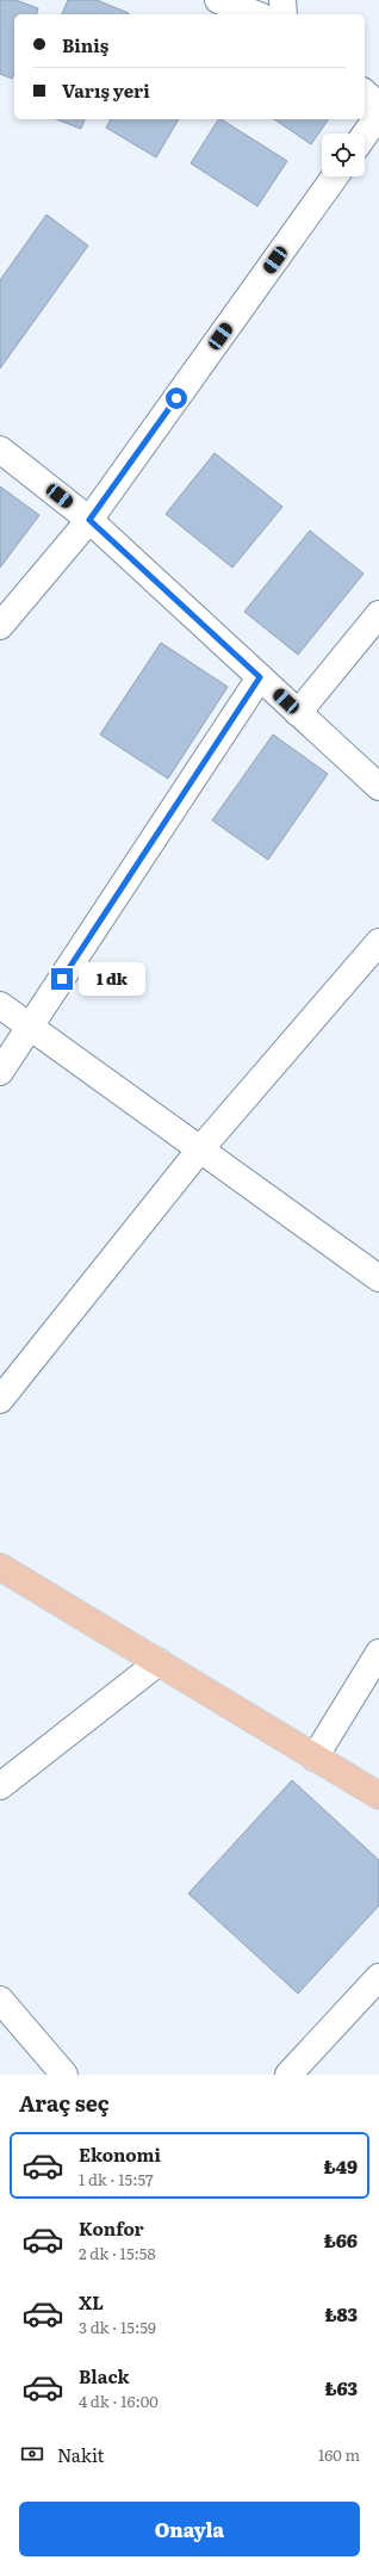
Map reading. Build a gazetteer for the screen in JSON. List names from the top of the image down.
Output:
{
  "page": {
    "banner": ["Biniş", "Varış yeri"],
    "bubble": "1 dk",
    "heading": "Araç seç",
    "list": [
      {
        "name": "Ekonomi",
        "note": "1 dk · 15:57",
        "value": "₺49"
      },
      {
        "name": "Konfor",
        "note": "2 dk · 15:58",
        "value": "₺66"
      },
      {
        "name": "XL",
        "note": "3 dk · 15:59",
        "value": "₺83"
      },
      {
        "name": "Black",
        "note": "4 dk · 16:00",
        "value": "₺63"
      }
    ],
    "pay": ["Nakit", "160 m"],
    "buttons": "Onayla"
  }
}
